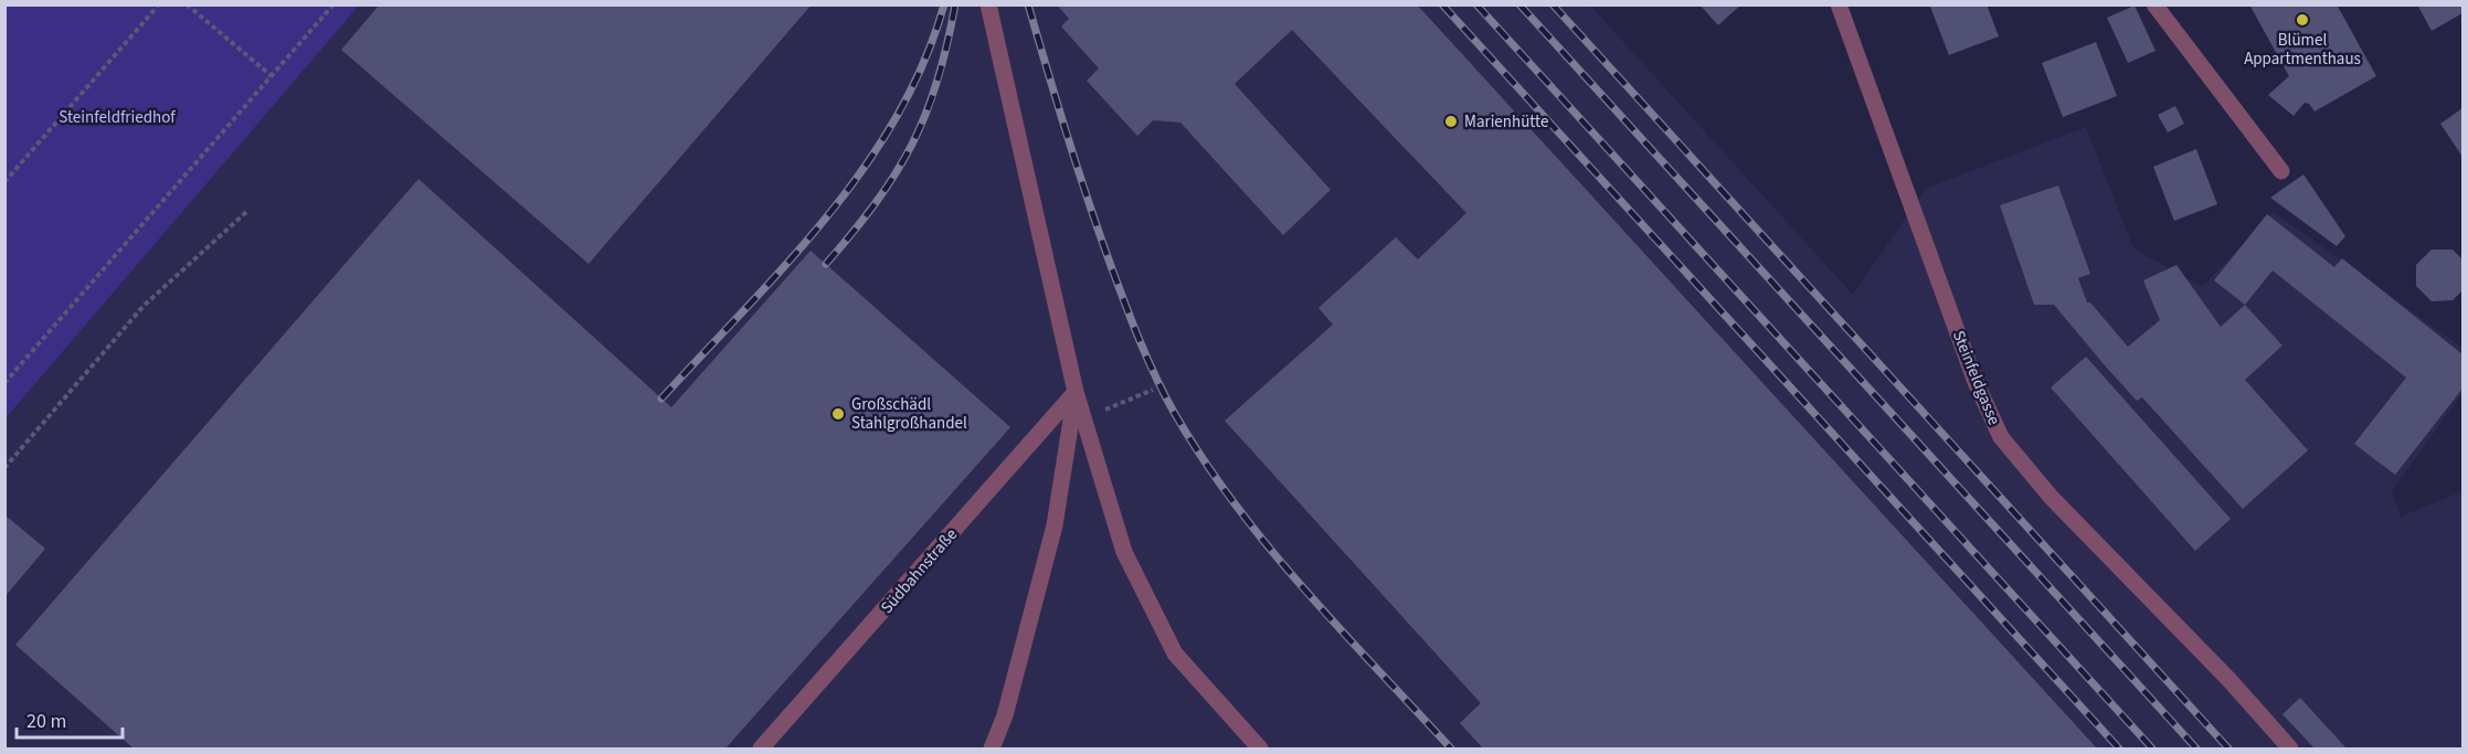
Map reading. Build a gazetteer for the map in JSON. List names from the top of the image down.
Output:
{
  "streets": {
    "street": ["Steinfeldgasse", "Südbahnstraße"]
  },
  "parks": ["Steinfeldfriedhof"],
  "places": ["Blümel Appartmenthaus", "Marienhütte", "Großschädl Stahlgroßhandel"],
  "scale_bar": "20 m"
}
